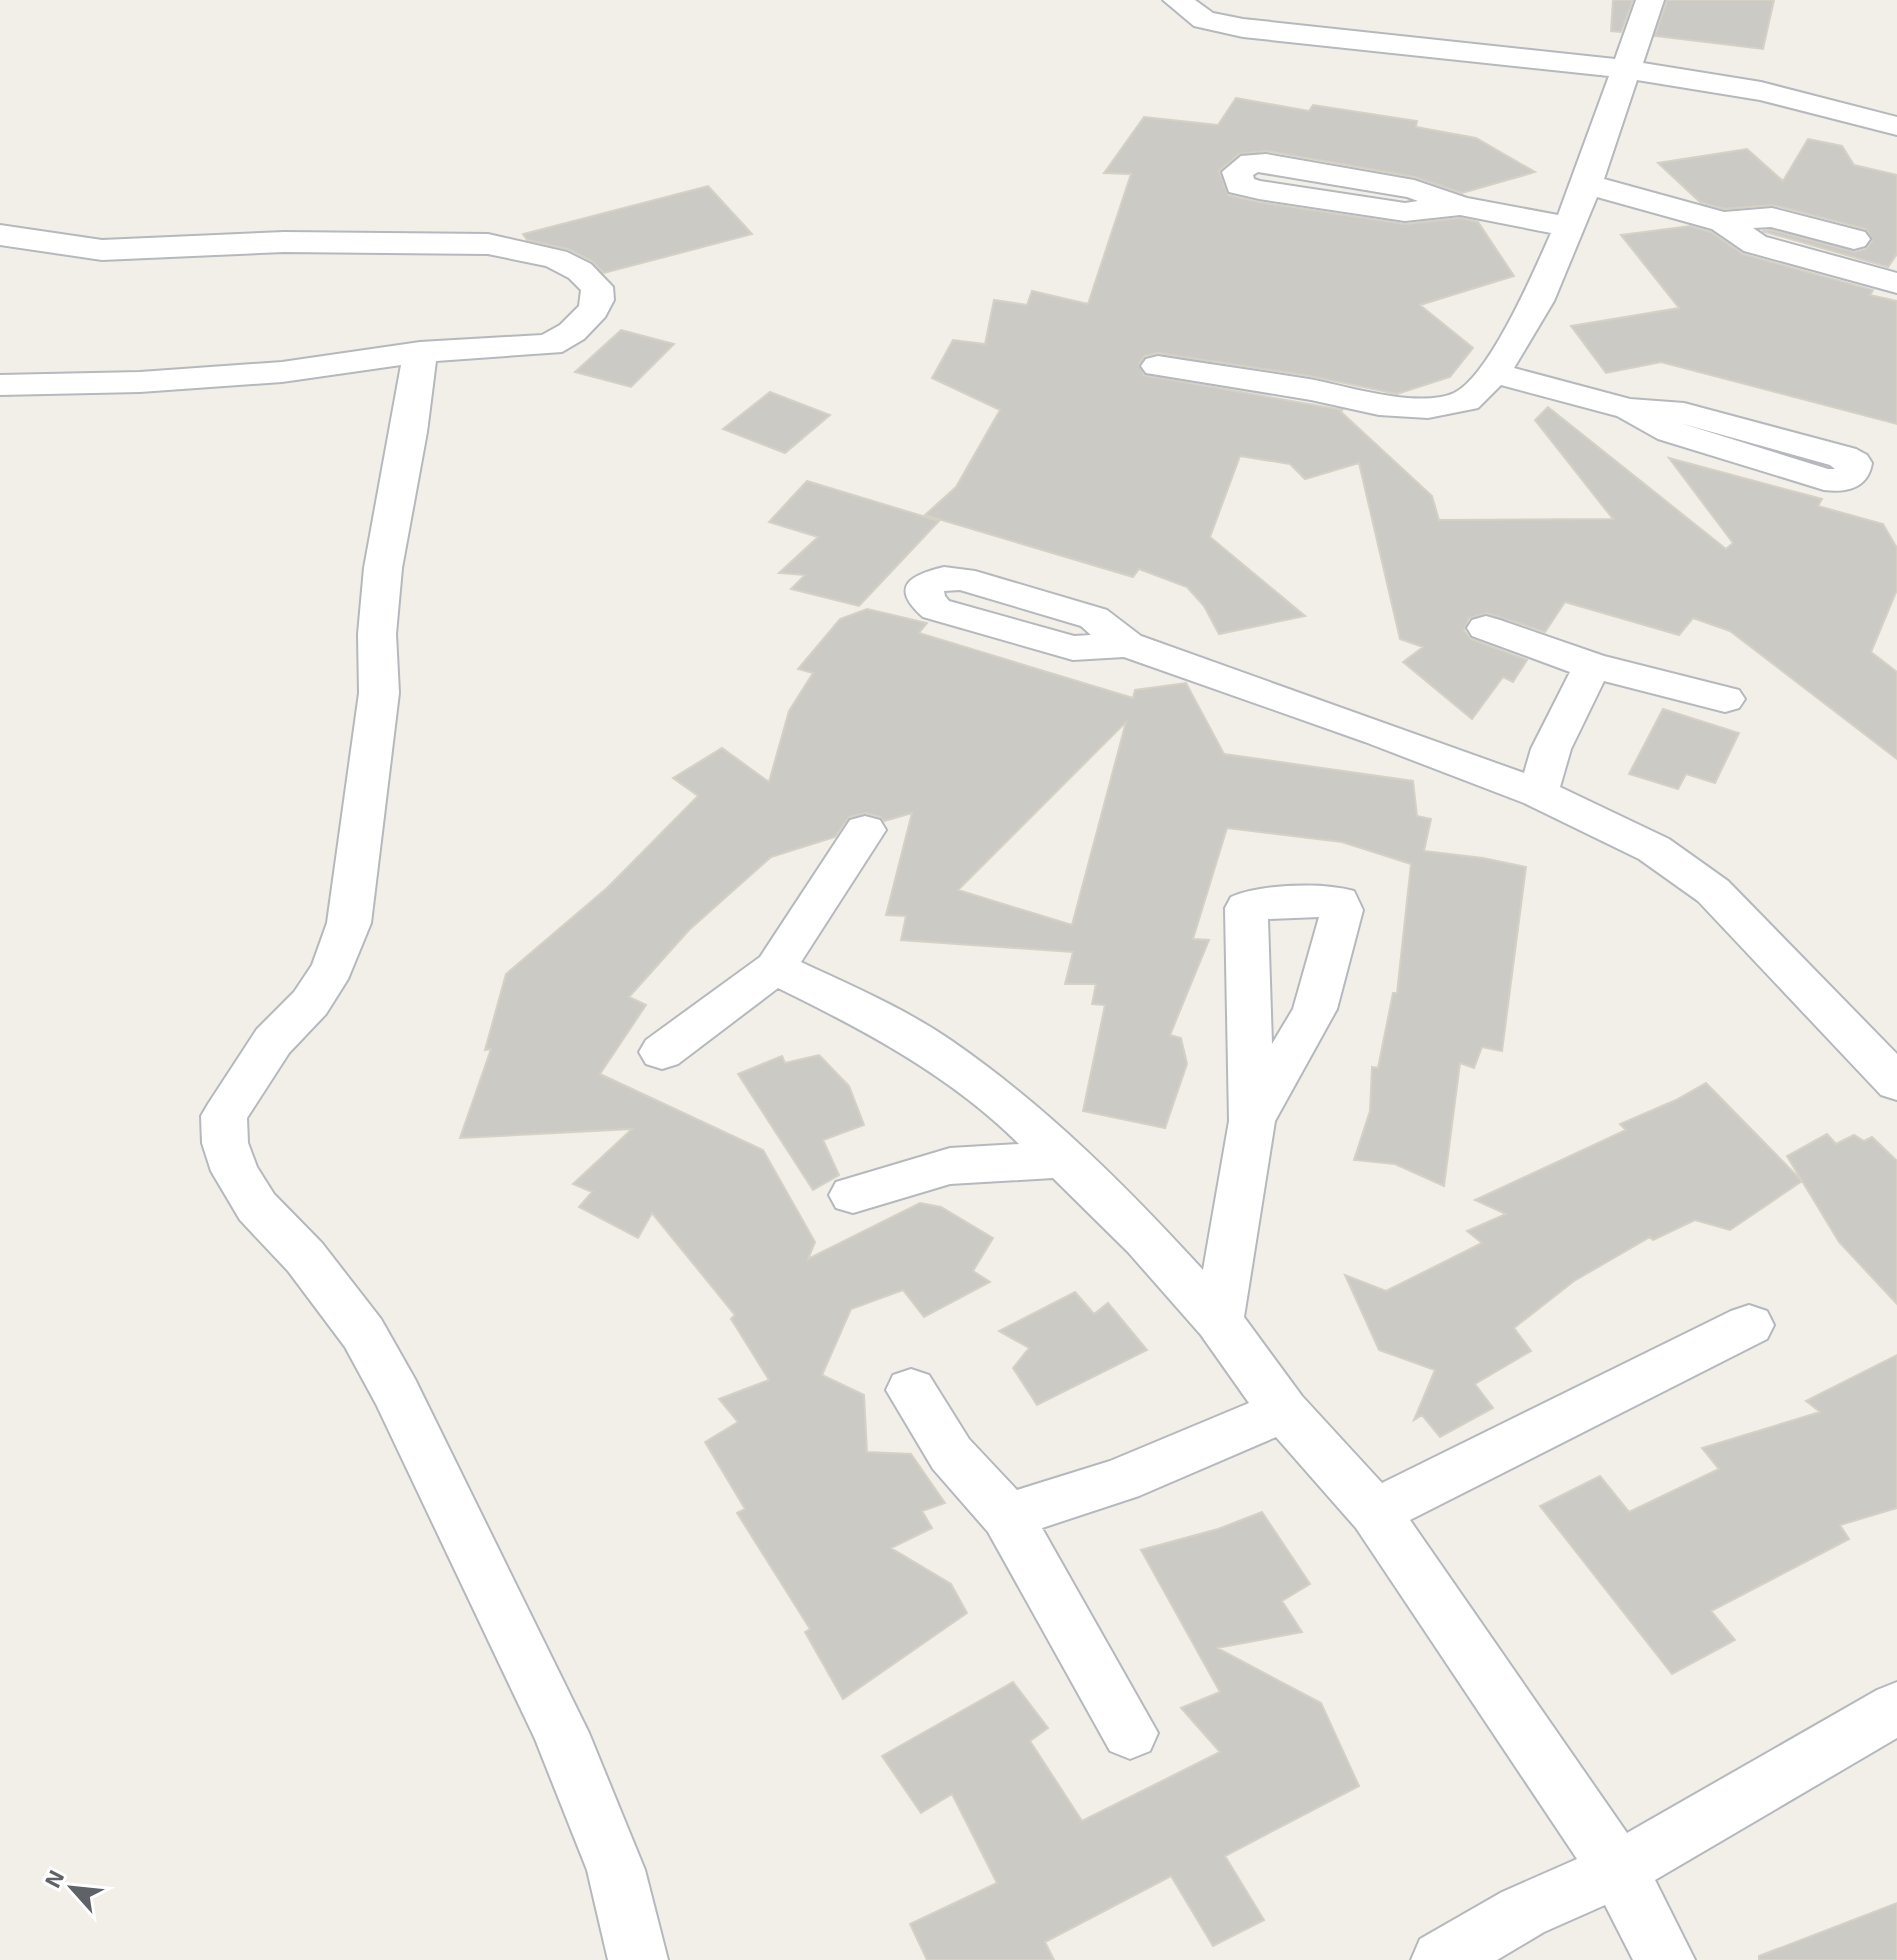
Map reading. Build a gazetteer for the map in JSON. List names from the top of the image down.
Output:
{
  "north": "top left"
}
